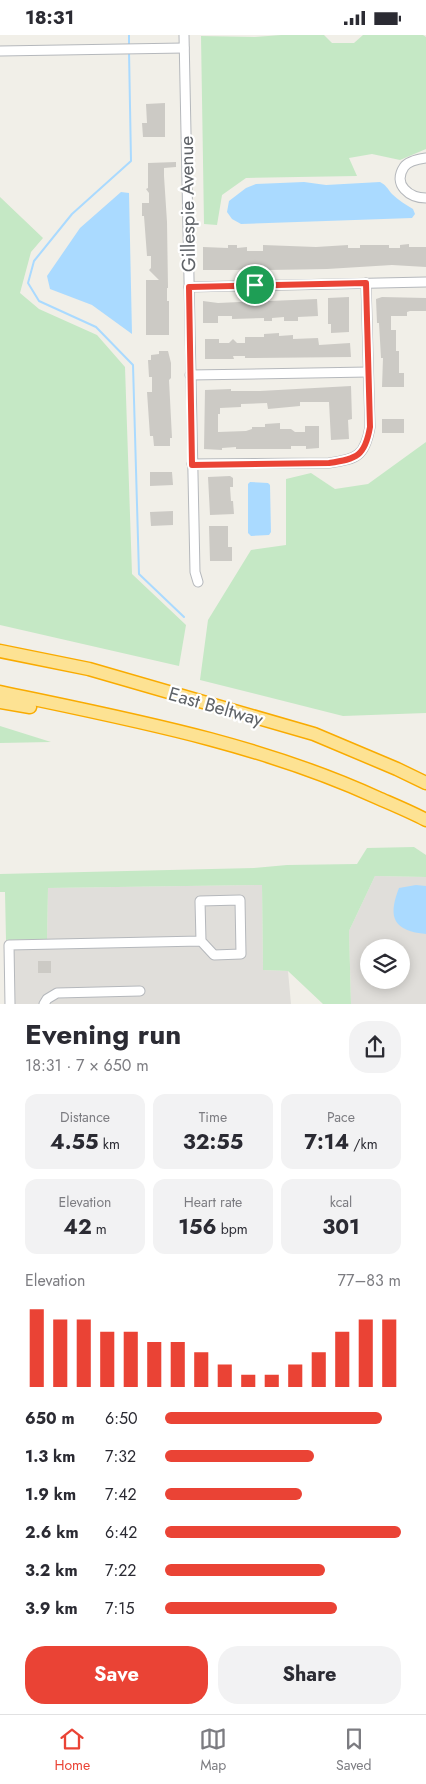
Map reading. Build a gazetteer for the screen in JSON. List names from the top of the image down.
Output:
{
  "streets": {
    "highway": ["East Beltway"],
    "street": ["Gillespie Avenue"]
  },
  "page": {
    "status": "18:31",
    "heading": ["Evening run", "18:31 · 7 × 650 m"],
    "stats": [
      ["Distance", "4.55 km"],
      ["Time", "32:55"],
      ["Pace", "7:14 /km"],
      ["Elevation", "42 m"],
      ["Heart rate", "156 bpm"],
      ["kcal", "301"]
    ],
    "chart": ["Elevation", "77–83 m"],
    "list": [
      {
        "name": "650 m",
        "note": "6:50"
      },
      {
        "name": "1.3 km",
        "note": "7:32"
      },
      {
        "name": "1.9 km",
        "note": "7:42"
      },
      {
        "name": "2.6 km",
        "note": "6:42"
      },
      {
        "name": "3.2 km",
        "note": "7:22"
      },
      {
        "name": "3.9 km",
        "note": "7:15"
      }
    ],
    "buttons": ["Save", "Share"],
    "tabs": ["Home", "Map", "Saved"]
  }
}
